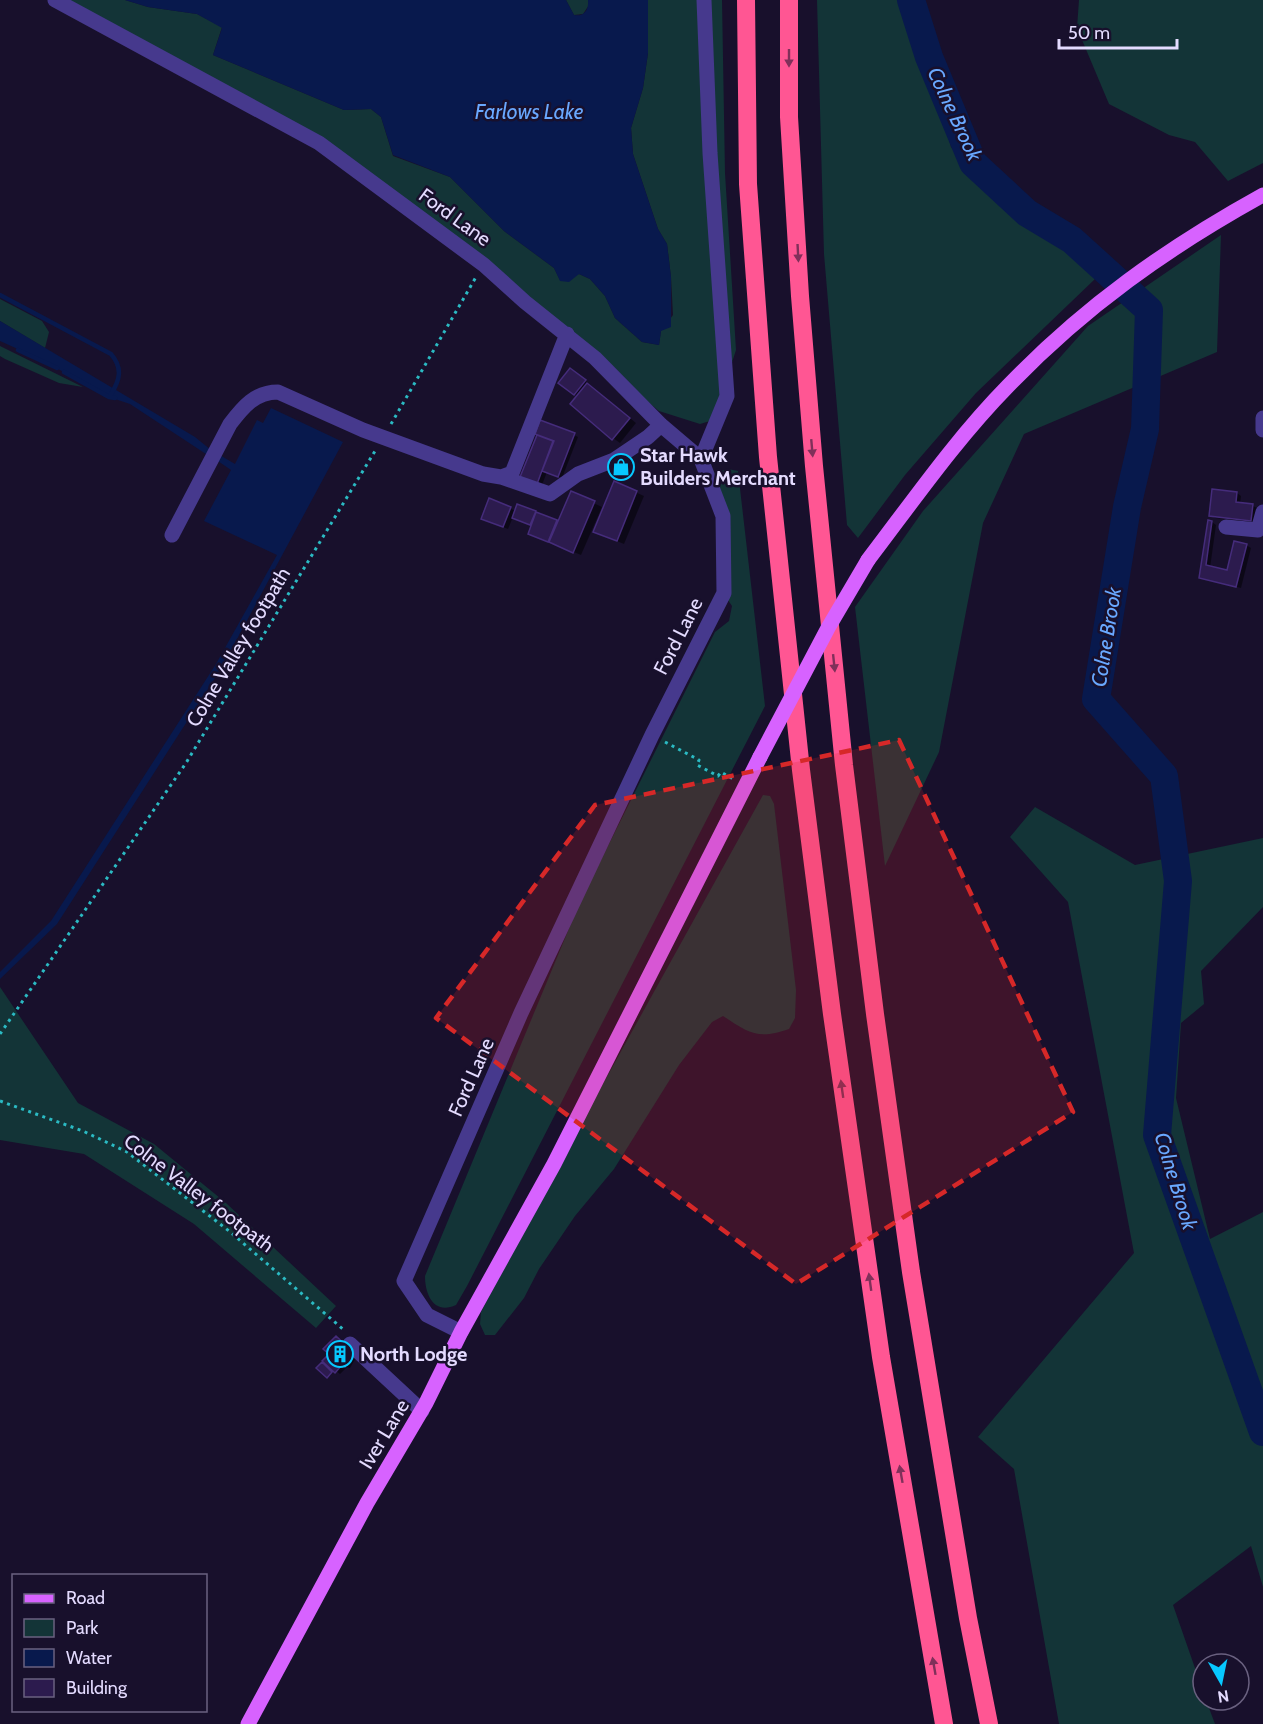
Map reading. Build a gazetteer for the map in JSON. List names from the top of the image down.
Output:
{
  "streets": {
    "main road": ["Iver Lane"],
    "street": ["Ford Lane"],
    "path": ["Colne Valley footpath"]
  },
  "crossings": [
    ["Ford Lane", "Colne Valley footpath"],
    ["Ford Lane", "Iver Lane"]
  ],
  "water": ["Farlows Lake", "Colne Brook"],
  "places": {
    "shop": ["Star Hawk Builders Merchant"],
    "building": ["North Lodge"]
  },
  "legend": [
    "Road",
    "Park",
    "Water",
    "Building"
  ],
  "scale_bar": "50 m",
  "north": "bottom"
}
